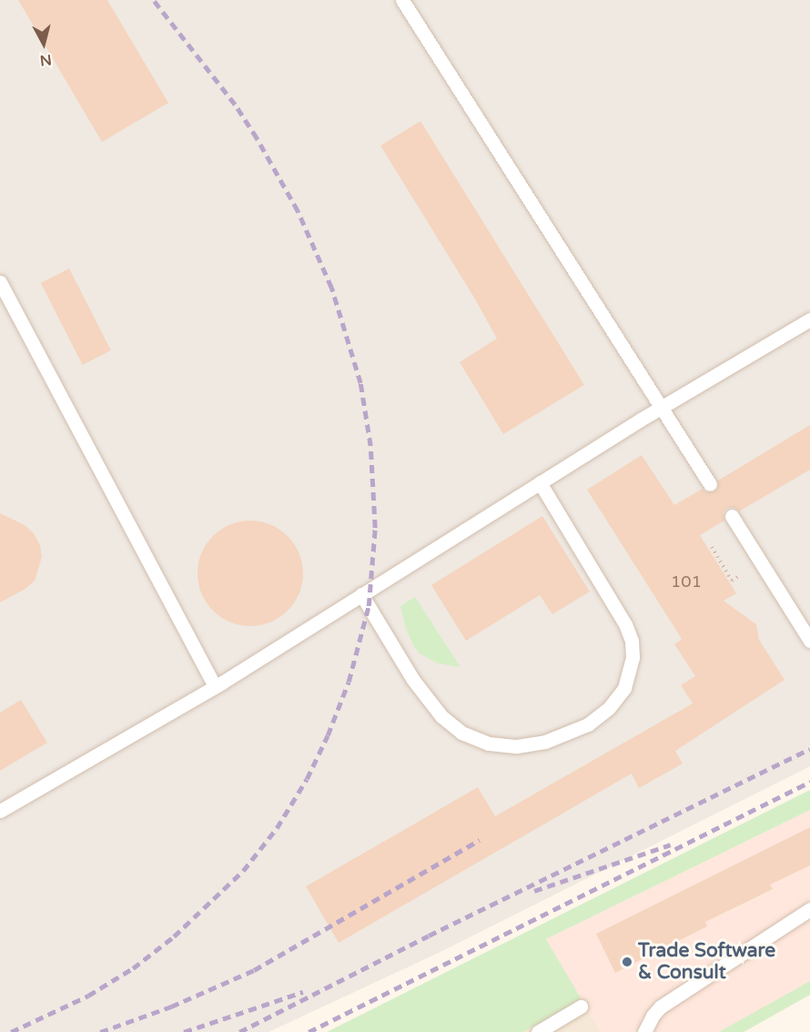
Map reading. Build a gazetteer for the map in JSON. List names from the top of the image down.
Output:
{
  "places": ["Trade Software & Consult"],
  "house_numbers": ["101"],
  "north": "bottom"
}
